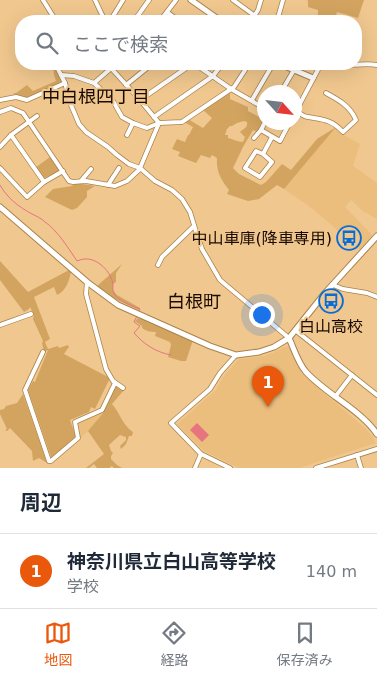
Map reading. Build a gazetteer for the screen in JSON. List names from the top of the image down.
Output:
{
  "districts": ["中白根四丁目", "白根町"],
  "places": {
    "bus stop": ["中山車庫(降車専用)", "白山高校"]
  },
  "north": "bottom right",
  "page": {
    "search": "ここで検索",
    "pins": "1",
    "heading": "周辺",
    "list": [
      {
        "mark": "1",
        "name": "神奈川県立白山高等学校",
        "note": "学校",
        "value": "140 m"
      }
    ],
    "nav": ["地図", "経路", "保存済み"]
  }
}
